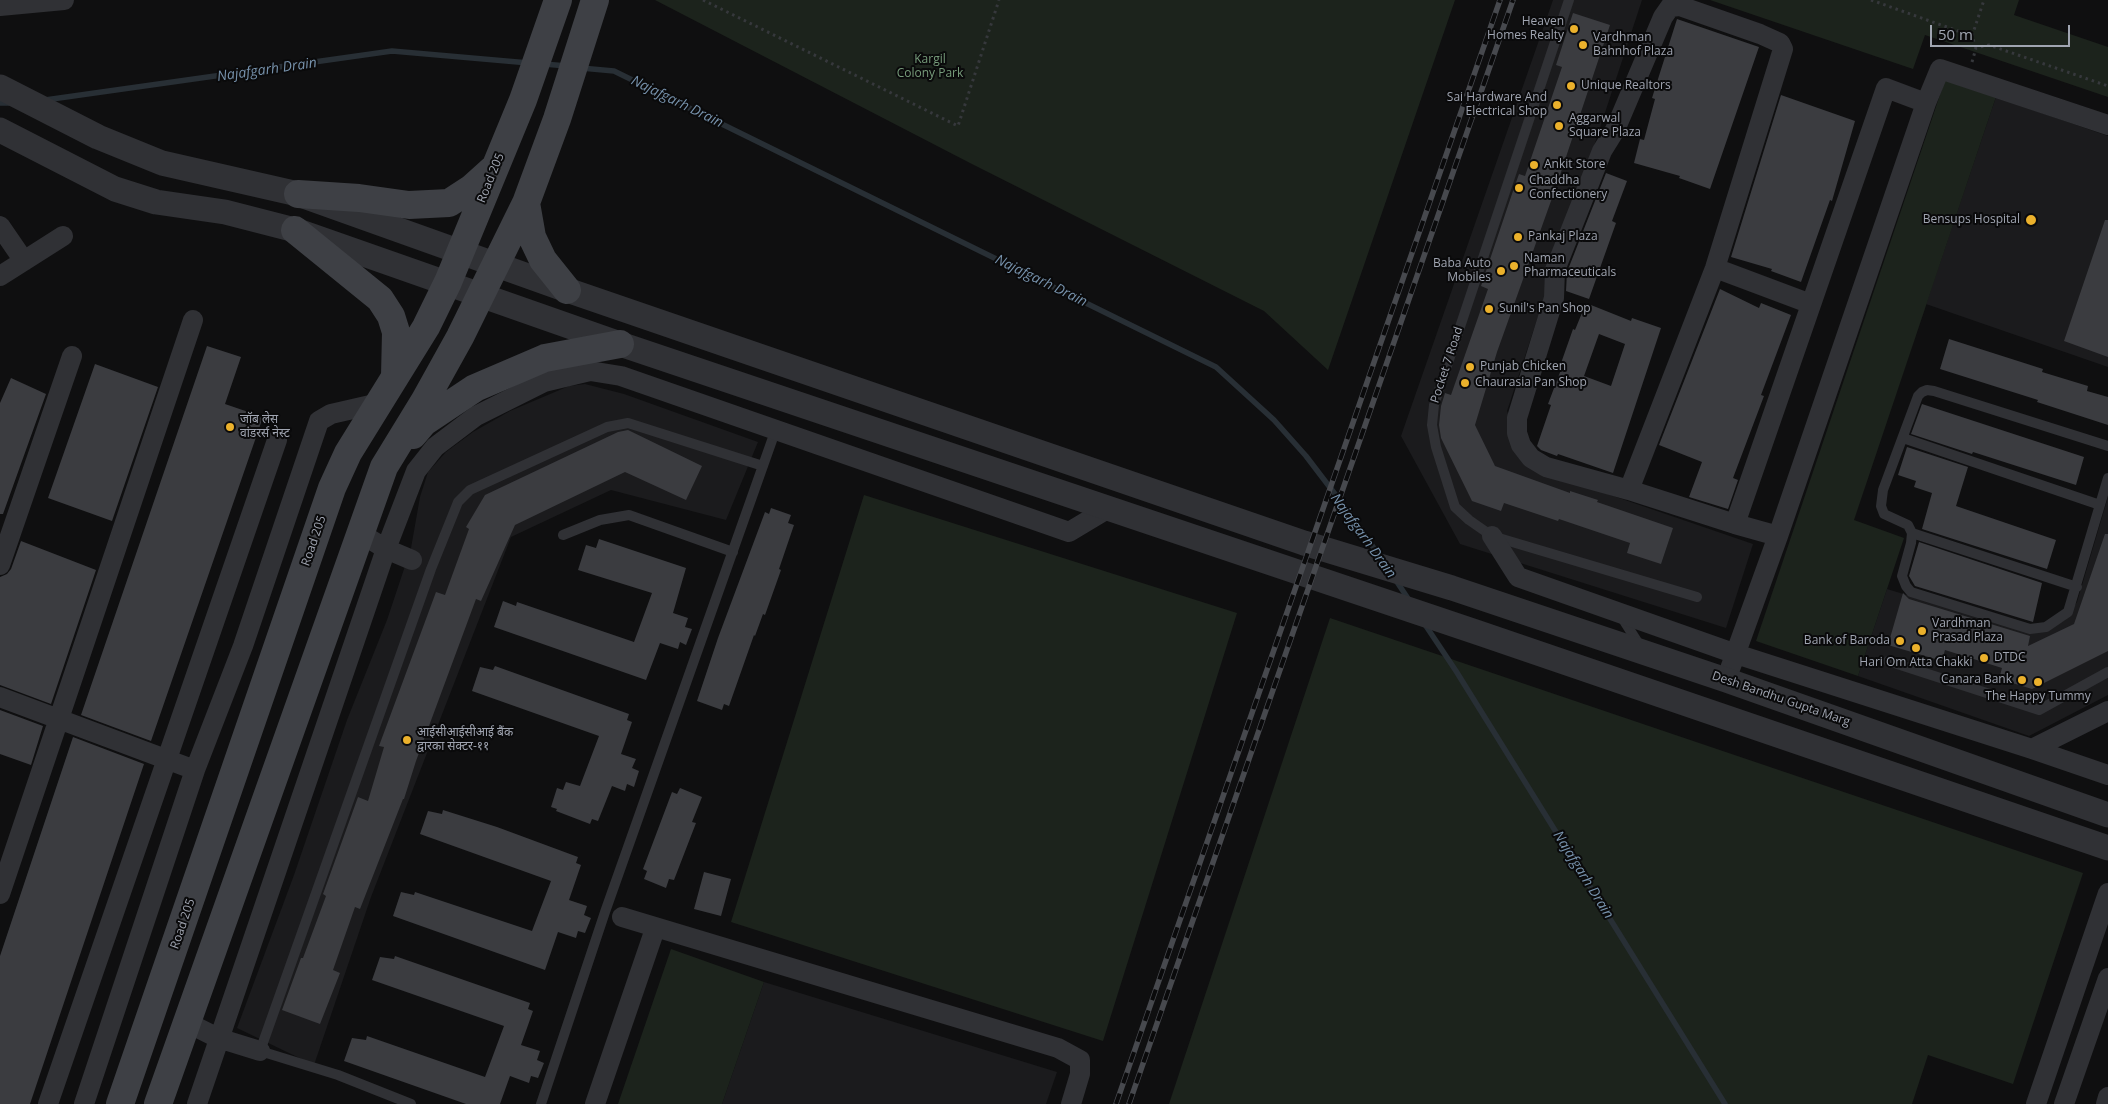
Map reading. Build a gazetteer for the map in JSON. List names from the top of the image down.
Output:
{
  "streets": {
    "main road": ["Road 205"],
    "street": ["Pocket 7 Road", "Desh Bandhu Gupta Marg"]
  },
  "crossings": [
    ["Road 205", "Desh Bandhu Gupta Marg"]
  ],
  "water": ["Najafgarh Drain"],
  "parks": ["Kargil Colony Park"],
  "places": [
    "Heaven Homes Realty",
    "Vardhman Bahnhof Plaza",
    "Unique Realtors",
    "Sai Hardware And Electrical Shop",
    "Aggarwal Square Plaza",
    "Ankit Store",
    "Chaddha Confectionery",
    "Bensups Hospital",
    "Pankaj Plaza",
    "Naman Pharmaceuticals",
    "Baba Auto Mobiles",
    "Sunil's Pan Shop",
    "Punjab Chicken",
    "Chaurasia Pan Shop",
    "जॉब लेस वांडरर्स नेस्ट",
    "Vardhman Prasad Plaza",
    "Bank of Baroda",
    "Hari Om Atta Chakki",
    "DTDC",
    "Canara Bank",
    "The Happy Tummy",
    "आईसीआईसीआई बैंक द्वारका सेक्टर-११"
  ],
  "scale_bar": "50 m"
}
